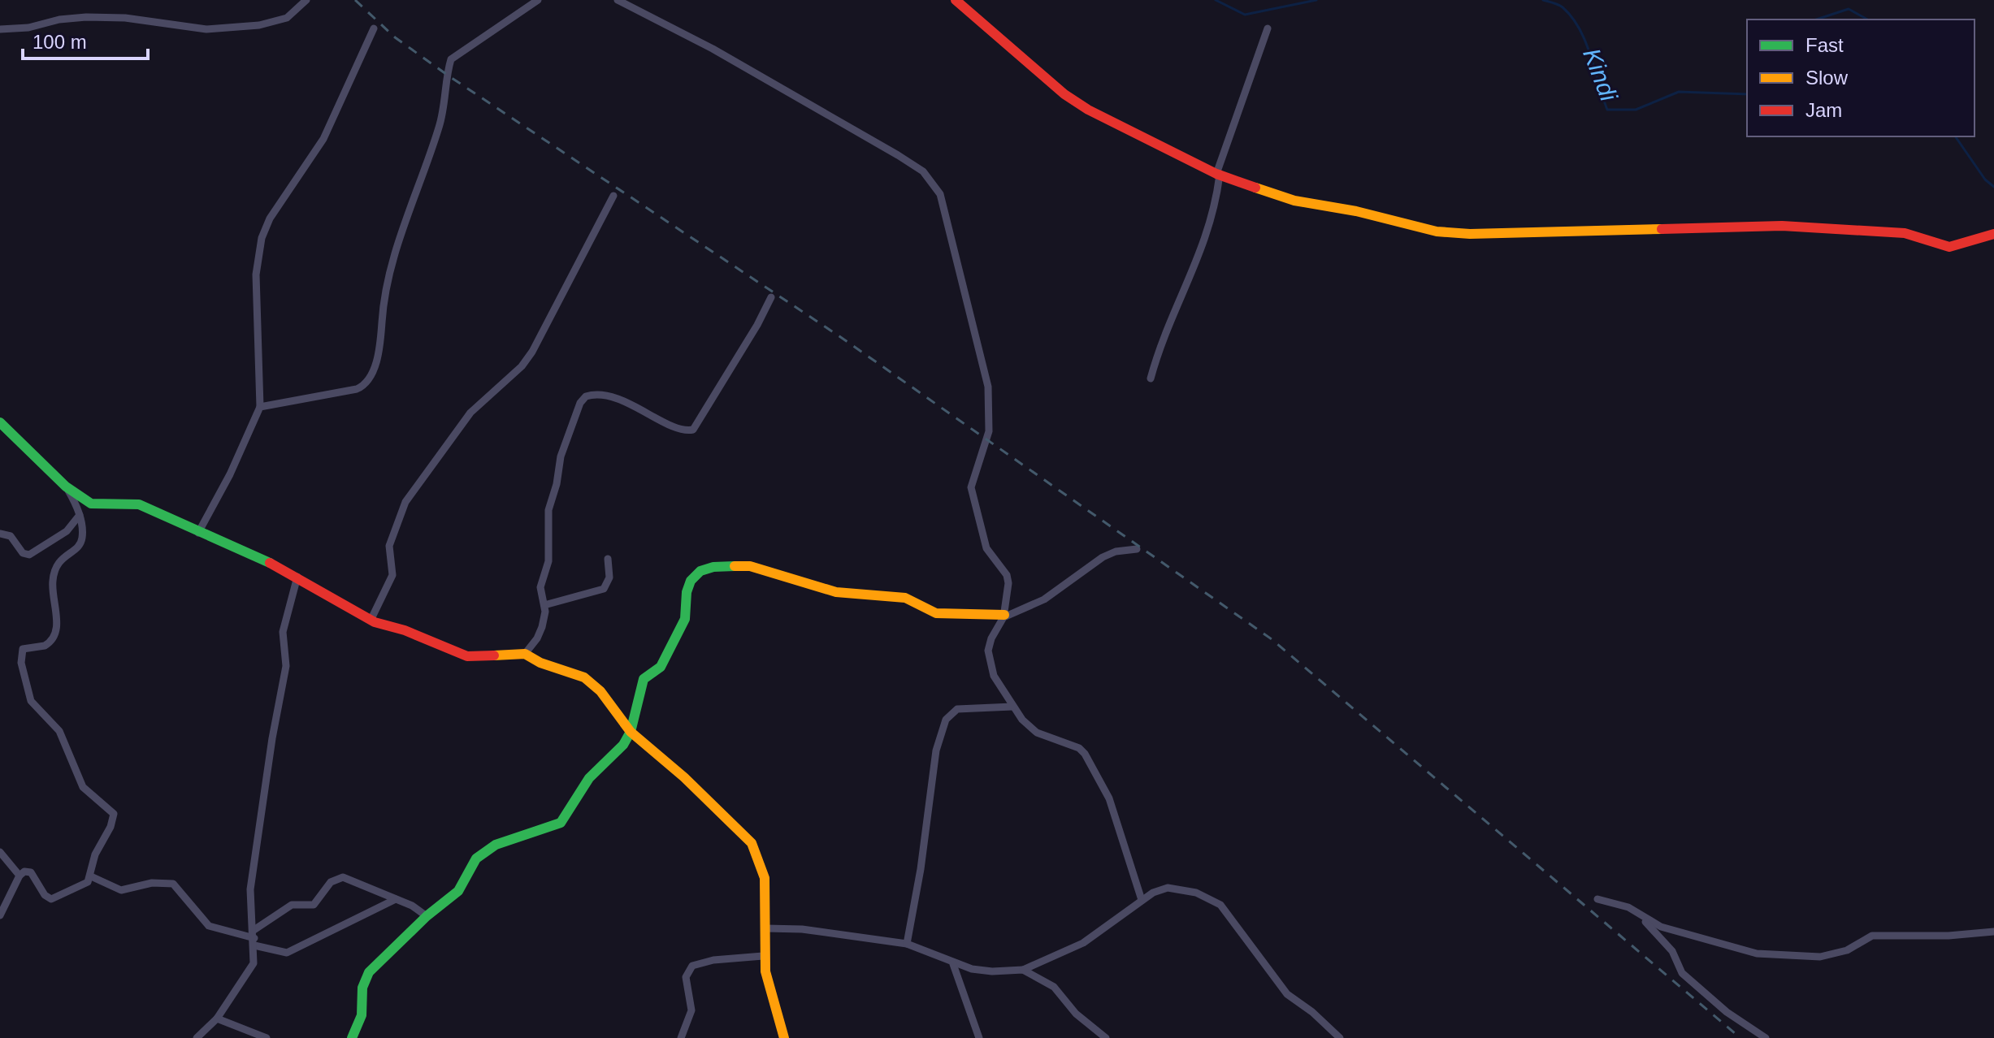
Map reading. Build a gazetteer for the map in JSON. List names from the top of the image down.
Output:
{
  "water": ["Kindi"],
  "legend": ["Fast", "Slow", "Jam"],
  "scale_bar": "100 m"
}
